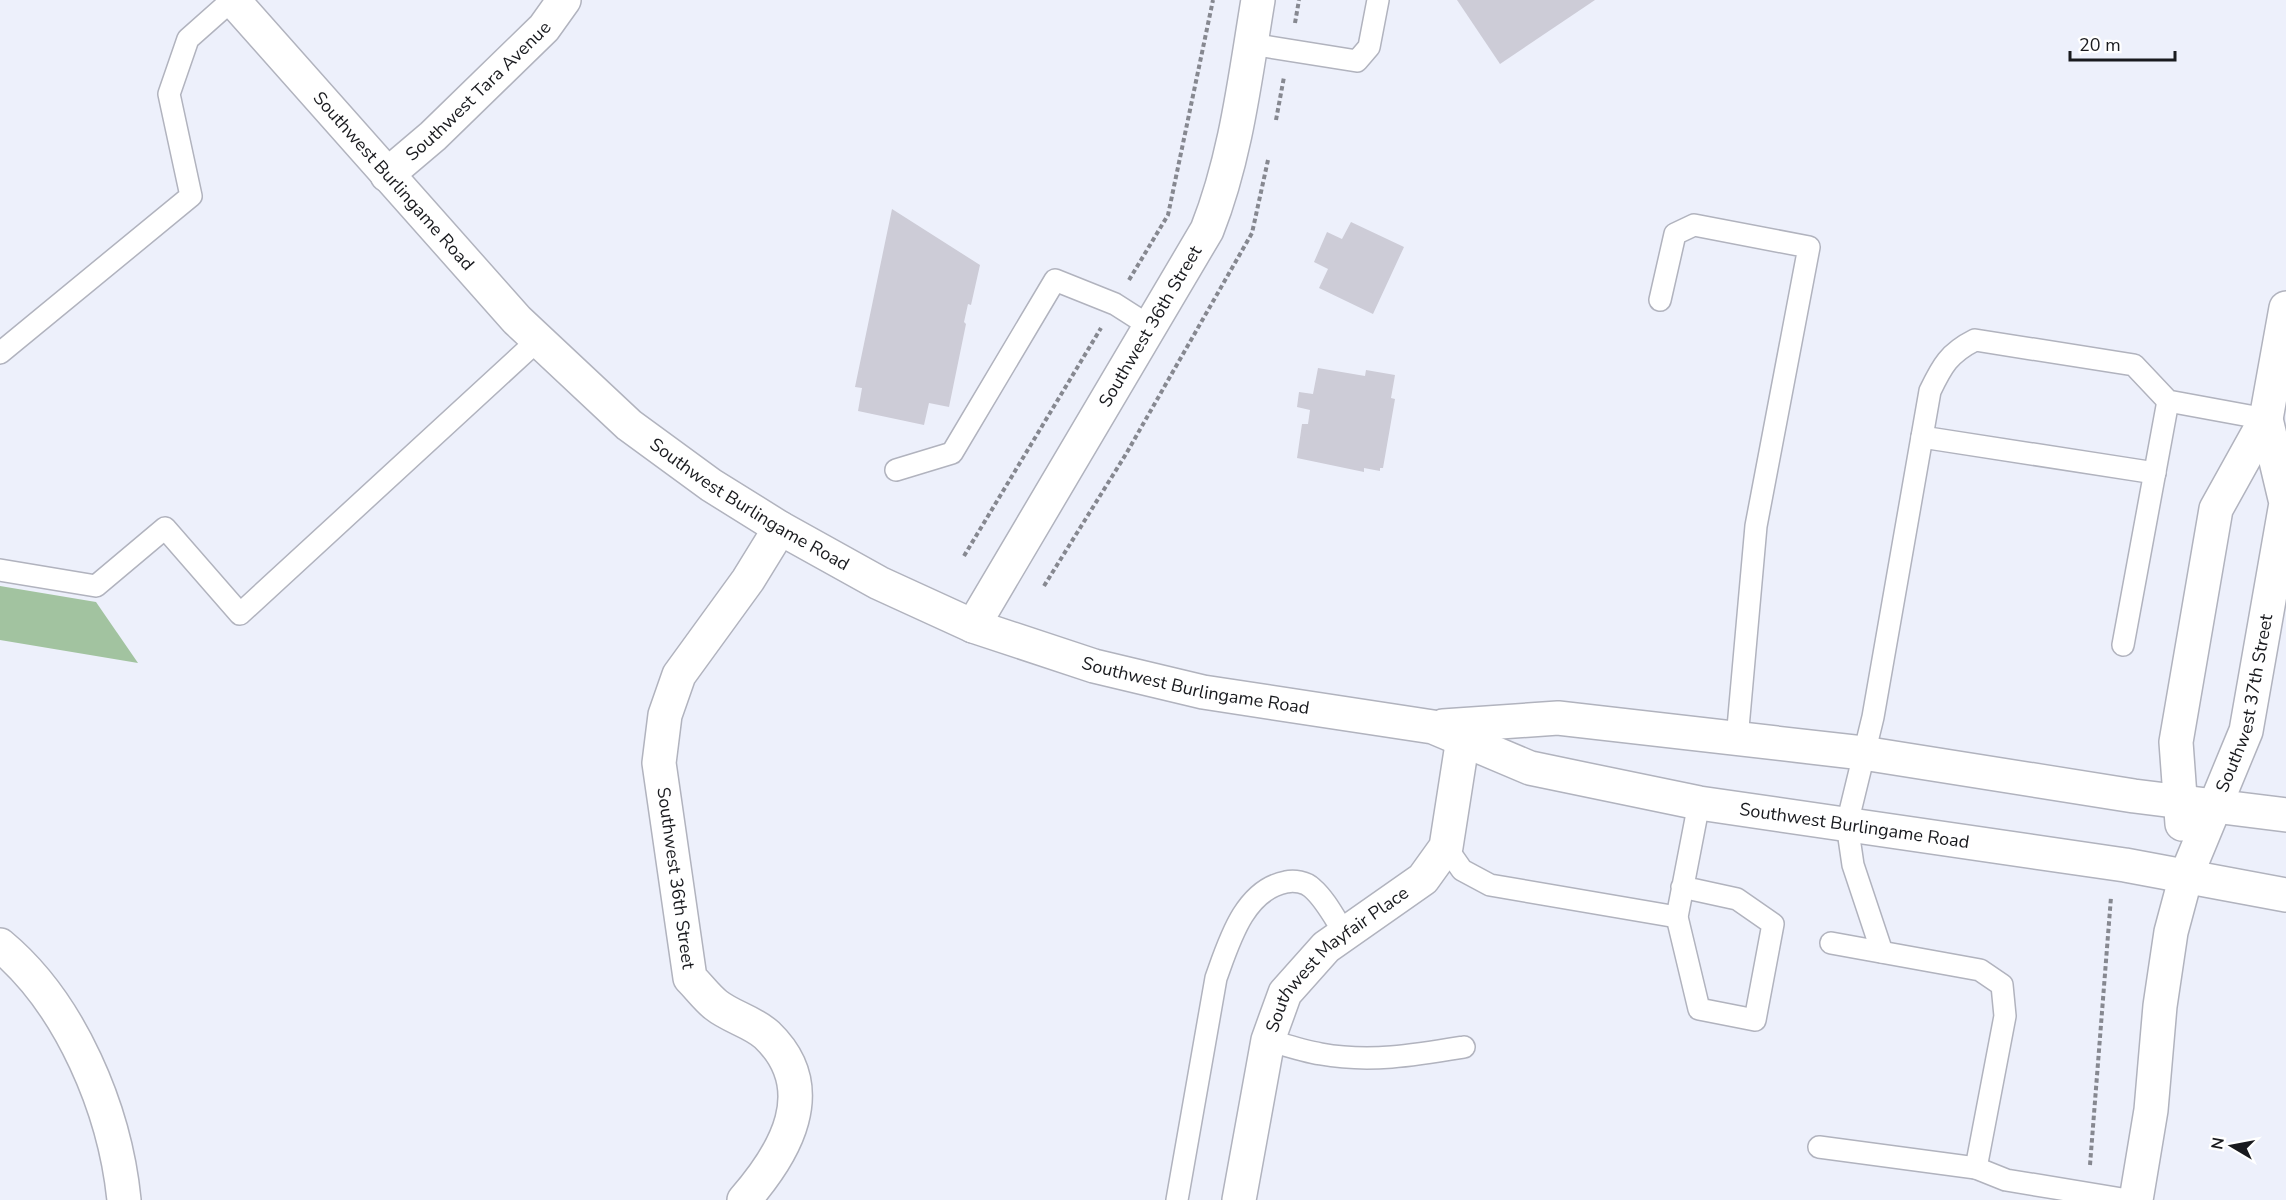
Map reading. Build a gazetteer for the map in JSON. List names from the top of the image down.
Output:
{
  "streets": {
    "main road": [
      "Southwest Tara Avenue",
      "Southwest Burlingame Road",
      "Southwest 36th Street",
      "Southwest 37th Street",
      "Southwest Mayfair Place"
    ]
  },
  "crossings": [
    ["Southwest Tara Avenue", "Southwest Burlingame Road"],
    ["Southwest Burlingame Road", "Southwest 36th Street"],
    ["Southwest Burlingame Road", "Southwest 37th Street"],
    ["Southwest Burlingame Road", "Southwest Mayfair Place"]
  ],
  "scale_bar": "20 m",
  "north": "left"
}
